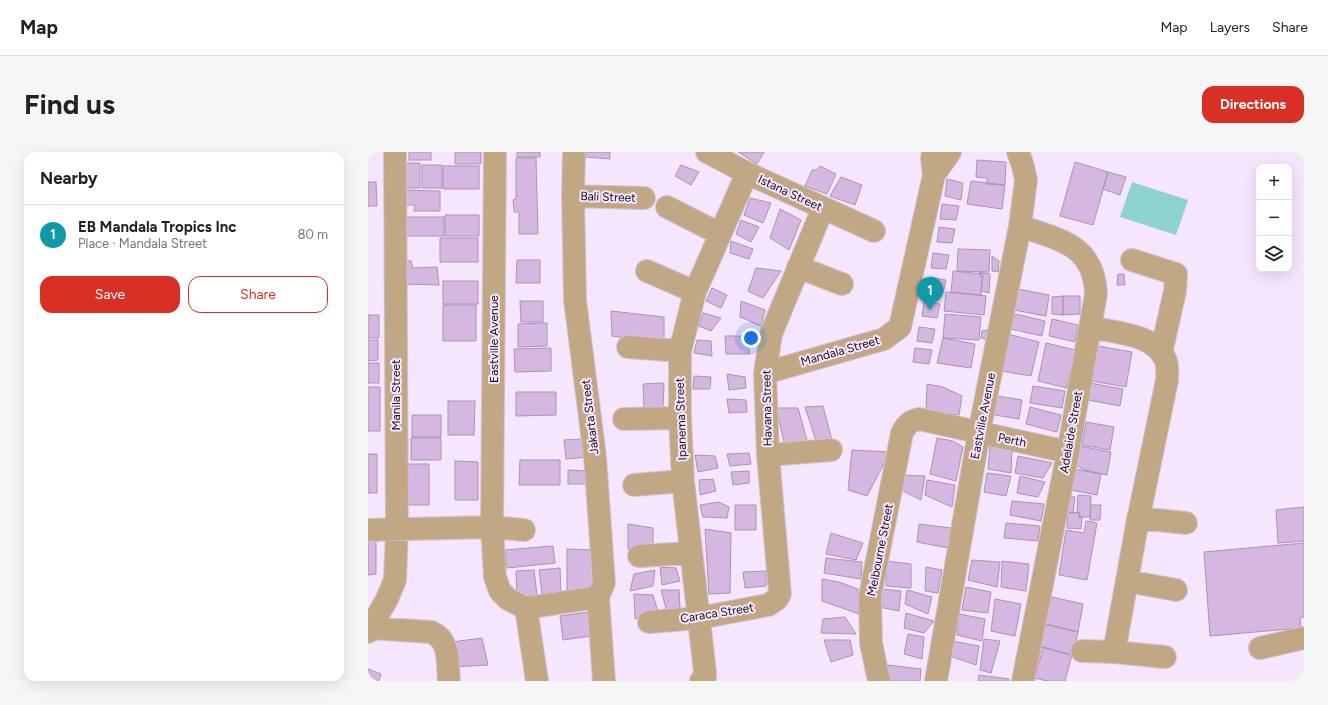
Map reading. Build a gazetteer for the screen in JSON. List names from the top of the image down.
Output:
{
  "streets": {
    "street": [
      "Istana Street",
      "Bali Street",
      "Eastville Avenue",
      "Mandala Street",
      "Manila Street",
      "Havana Street",
      "Jakarta Street",
      "Ipanema Street",
      "Adelaide Street",
      "Perth",
      "Melbourne Street",
      "Caraca Street"
    ]
  },
  "crossings": [
    ["Istana Street", "Havana Street"],
    ["Istana Street", "Ipanema Street"],
    ["Bali Street", "Jakarta Street"],
    ["Eastville Avenue", "Adelaide Street"],
    ["Eastville Avenue", "Perth"],
    ["Mandala Street", "Havana Street"],
    ["Havana Street", "Caraca Street"],
    ["Ipanema Street", "Caraca Street"],
    ["Adelaide Street", "Perth"],
    ["Perth", "Melbourne Street"]
  ],
  "page": {
    "header": "Map",
    "nav": ["Map", "Layers", "Share"],
    "buttons": [
      "Directions",
      ["Save", "Share"]
    ],
    "title": "Find us",
    "heading": "Nearby",
    "map_buttons": ["+", "−"],
    "list": [
      {
        "mark": "1",
        "name": "EB Mandala Tropics Inc",
        "note": "Place · Mandala Street",
        "value": "80 m"
      }
    ],
    "pins": "1"
  }
}
